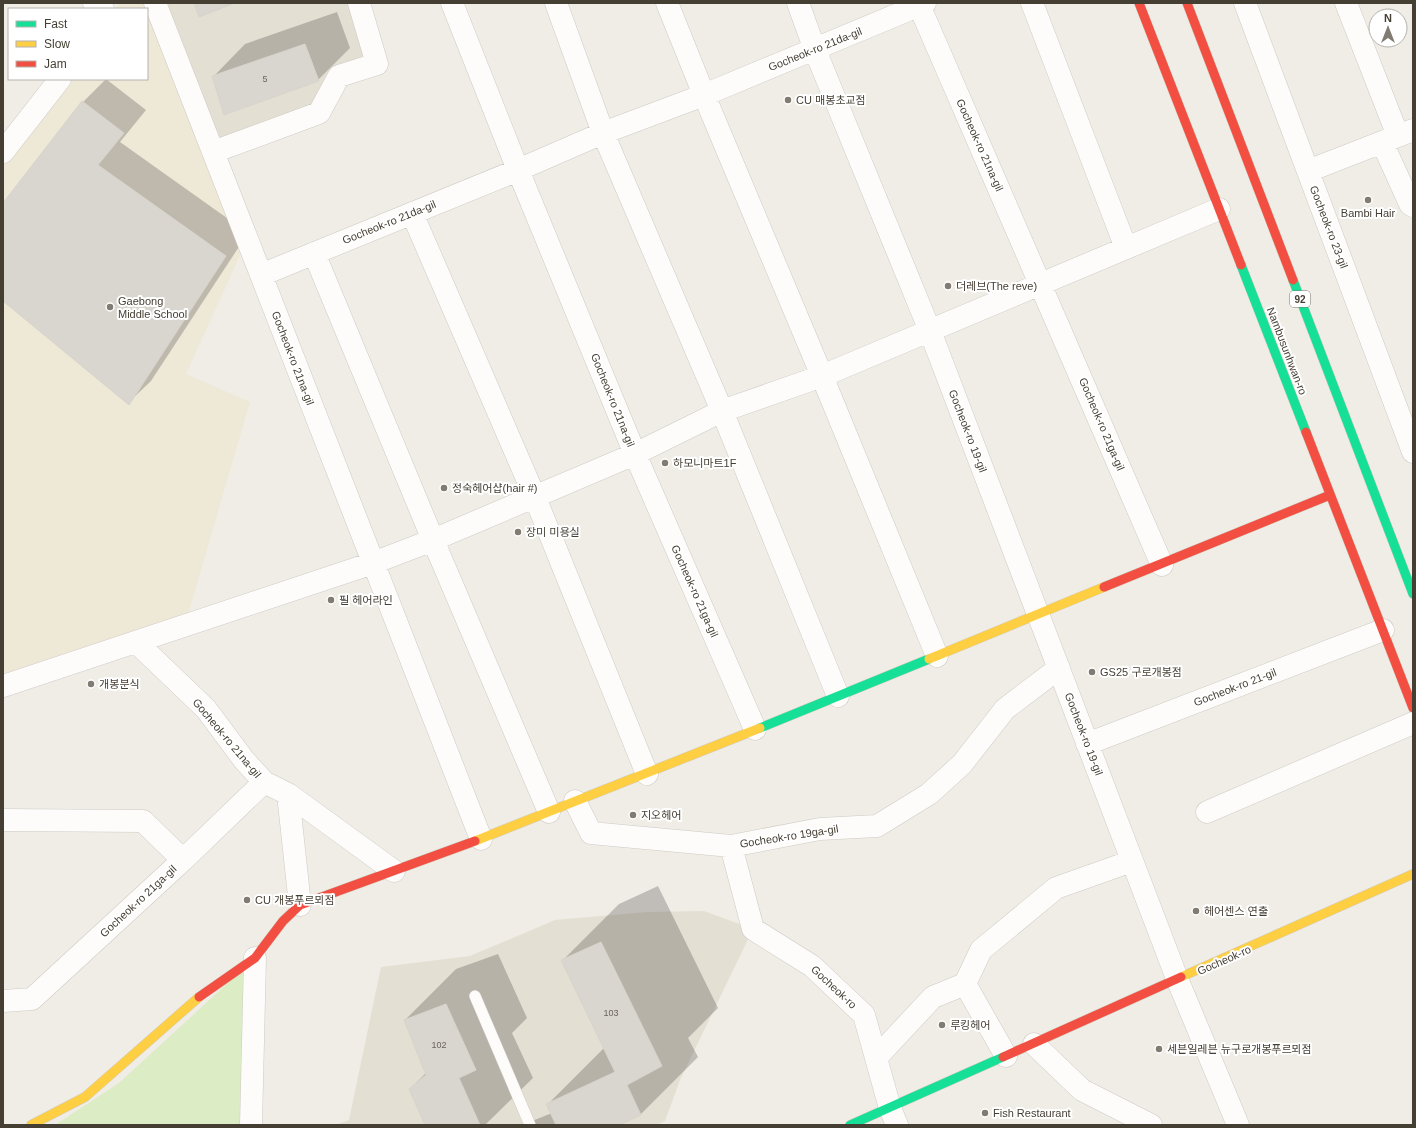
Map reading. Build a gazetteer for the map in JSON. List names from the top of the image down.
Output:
{
  "streets": {
    "main road": ["92", "Nambusunhwan-ro", "Gocheok-ro"],
    "street": [
      "Gocheok-ro 21da-gil",
      "Gocheok-ro 21na-gil",
      "Gocheok-ro 23-gil",
      "Gocheok-ro 21ga-gil",
      "Gocheok-ro 19-gil",
      "Gocheok-ro 21-gil",
      "Gocheok-ro 19ga-gil"
    ]
  },
  "crossings": [
    ["Gocheok-ro 21da-gil", "Gocheok-ro 21na-gil"],
    ["Gocheok-ro 21da-gil", "Gocheok-ro 19-gil"],
    ["Gocheok-ro 21na-gil", "Nambusunhwan-ro"],
    ["Gocheok-ro 21na-gil", "Gocheok-ro 21ga-gil"],
    ["Gocheok-ro 21na-gil", "Gocheok-ro 19-gil"],
    ["Nambusunhwan-ro", "Gocheok-ro 21-gil"],
    ["Gocheok-ro 19-gil", "Gocheok-ro 21-gil"],
    ["Gocheok-ro 19-gil", "Gocheok-ro 19ga-gil"],
    ["Gocheok-ro 19-gil", "Gocheok-ro"],
    ["Gocheok-ro 19ga-gil", "Gocheok-ro"]
  ],
  "places": [
    "CU 매봉초교점",
    "Bambi Hair",
    "더레브(The reve)",
    "Gaebong Middle School",
    "하모니마트1F",
    "정숙헤어샵(hair #)",
    "장미 미용실",
    "필 헤어라인",
    "GS25 구로개봉점",
    "개봉분식",
    "지오헤어",
    "CU 개봉푸르뫼점",
    "헤어센스 연출",
    "루킹헤어",
    "세븐일레븐 뉴구로개봉푸르뫼점",
    "Fish Restaurant"
  ],
  "house_numbers": ["5", "103", "102"],
  "legend": ["Fast", "Slow", "Jam"],
  "north": "top"
}
